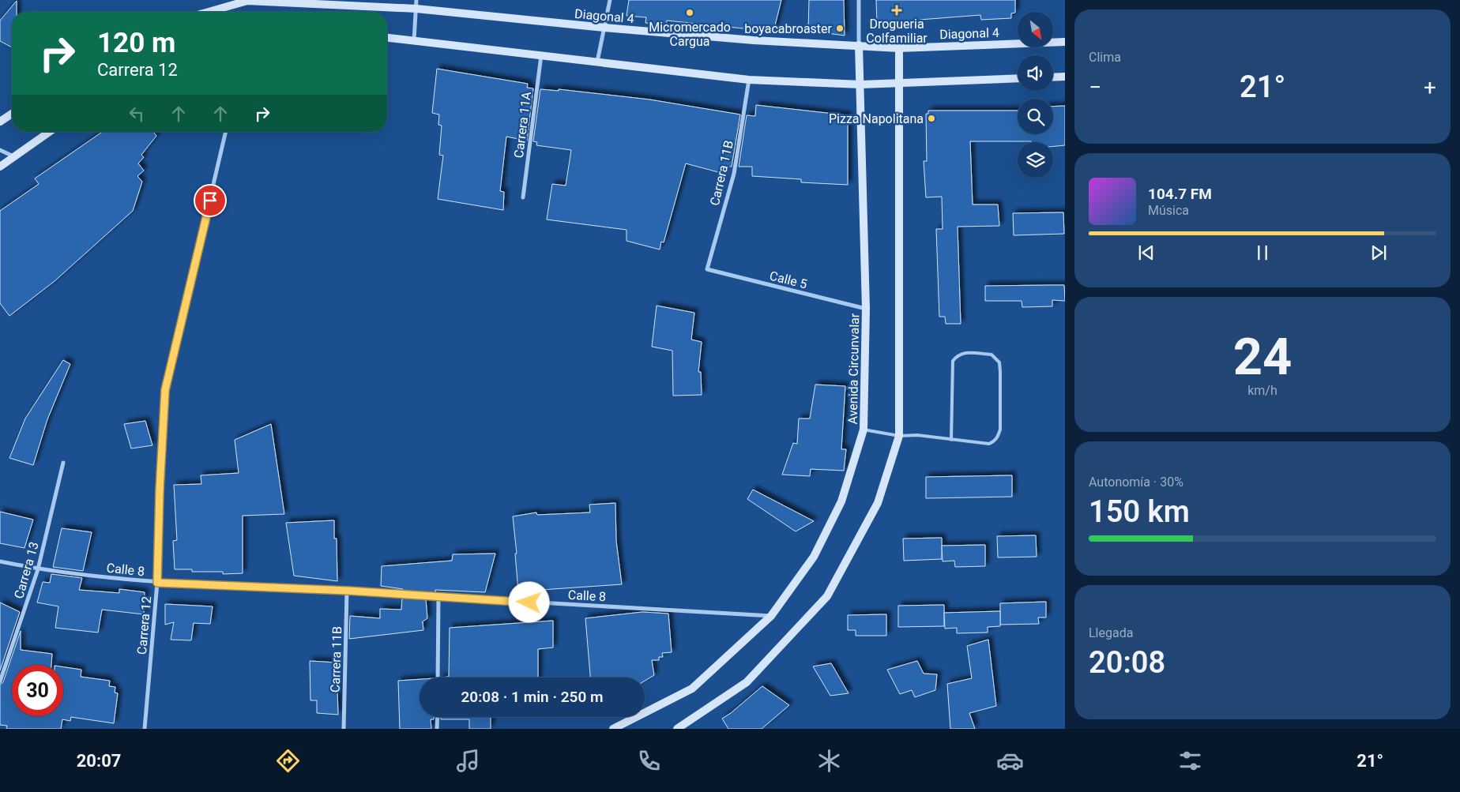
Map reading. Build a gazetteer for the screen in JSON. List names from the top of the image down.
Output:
{
  "streets": {
    "main road": ["Diagonal 4", "Avenida Circunvalar"],
    "street": [
      "Carrera 11A",
      "Carrera 11B",
      "Calle 5",
      "Calle 8",
      "Carrera 13",
      "Carrera 12"
    ]
  },
  "crossings": [
    ["Diagonal 4", "Avenida Circunvalar"],
    ["Carrera 11B", "Calle 5"],
    ["Carrera 11B", "Calle 8"],
    ["Calle 5", "Avenida Circunvalar"],
    ["Avenida Circunvalar", "Calle 8"],
    ["Calle 8", "Carrera 13"],
    ["Calle 8", "Carrera 12"]
  ],
  "places": {
    "health": ["Drogueria Colfamiliar"],
    "other": ["Micromercado Cargua", "boyacabroaster", "Pizza Napolitana"]
  },
  "north": "bottom right",
  "page": {
    "tile": [
      "Clima",
      ["24", "km/h"],
      ["Autonomía · 30%", "150 km"],
      ["Llegada", "20:08"]
    ],
    "turn": ["120 m", "Carrera 12"],
    "heat": ["−", "21°", "+"],
    "song": ["104.7 FM", "Música"],
    "limit": "30",
    "trip": "20:08 · 1 min · 250 m",
    "tabs": ["20:07", "21°"]
  }
}
